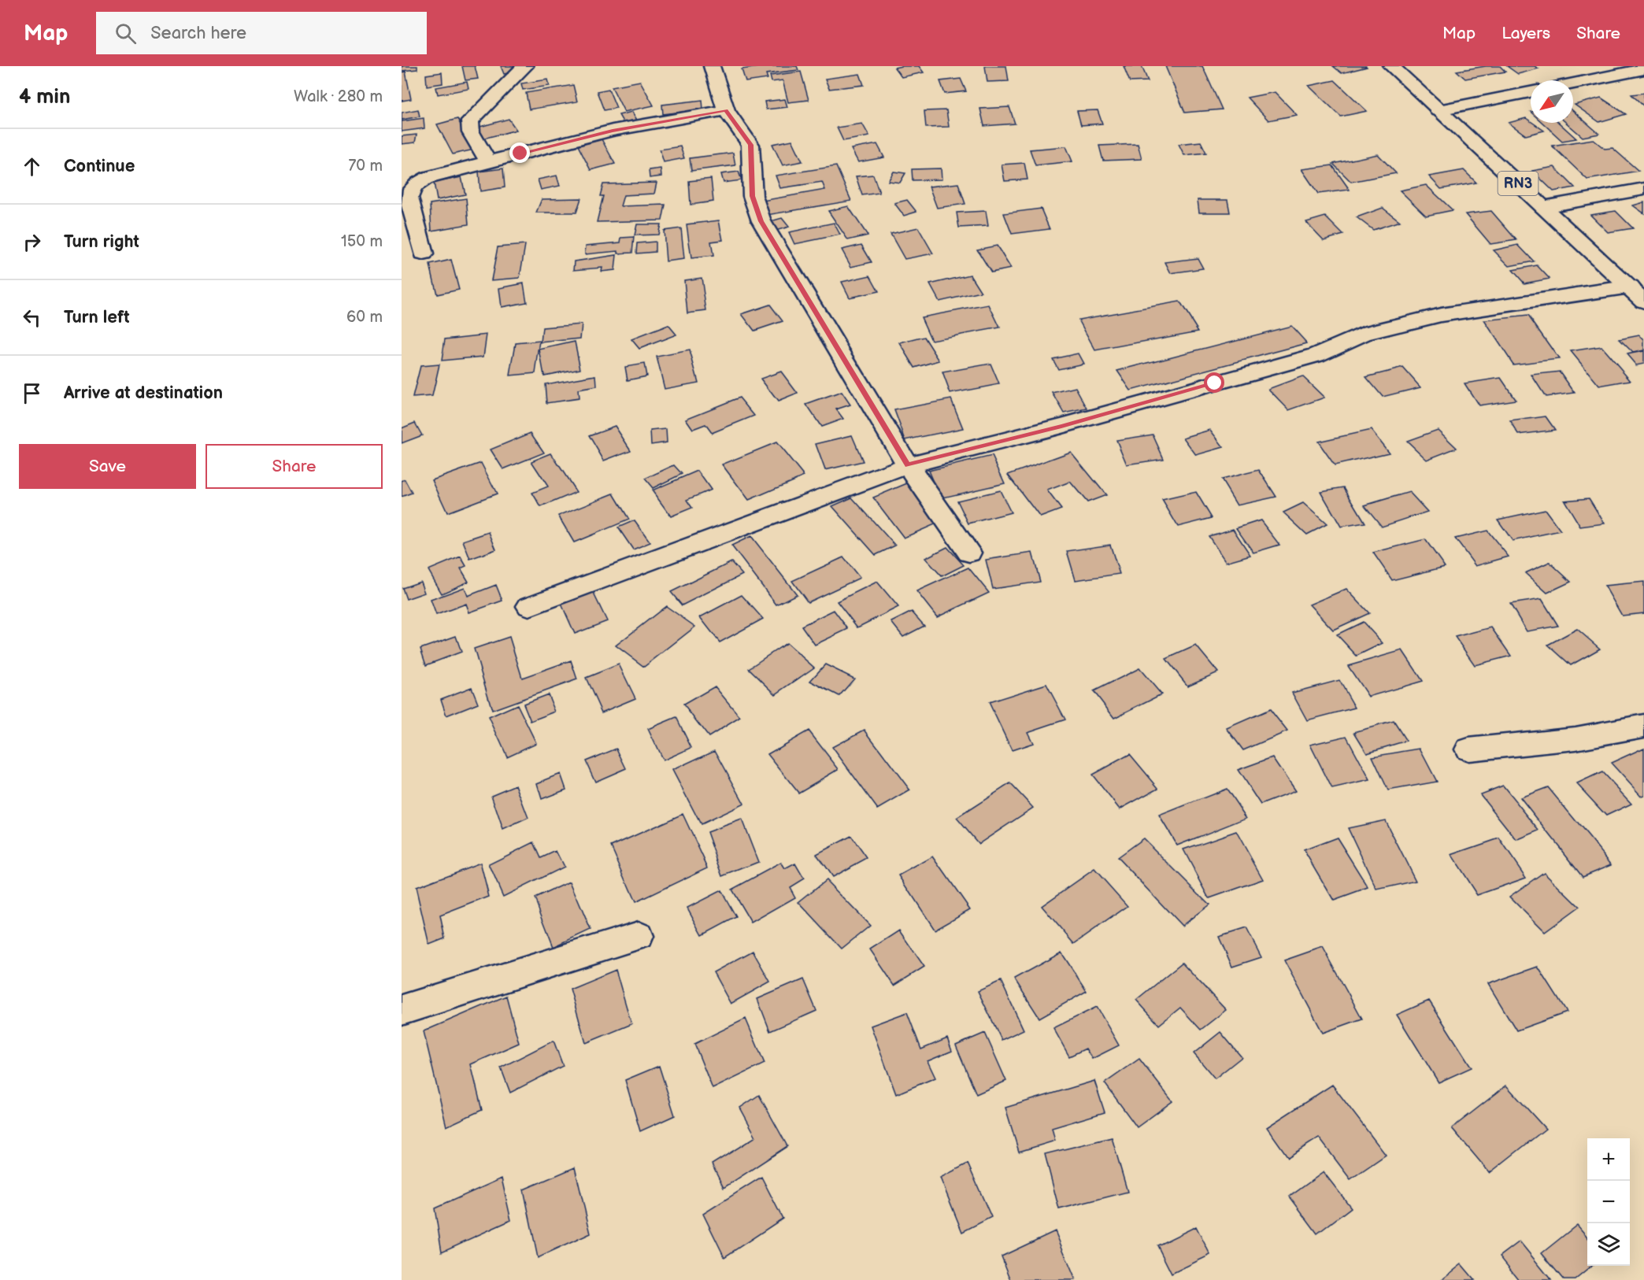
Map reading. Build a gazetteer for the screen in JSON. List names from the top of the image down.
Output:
{
  "streets": {
    "main road": ["RN3"]
  },
  "north": "bottom left",
  "page": {
    "header": "Map",
    "search": "Search here",
    "nav": ["Map", "Layers", "Share"],
    "heading": ["4 min", "Walk · 280 m"],
    "list": [
      ["Continue", "70 m"],
      ["Turn right", "150 m"],
      ["Turn left", "60 m"],
      "Arrive at destination"
    ],
    "buttons": ["Save", "Share"],
    "map_buttons": ["+", "−"]
  }
}
